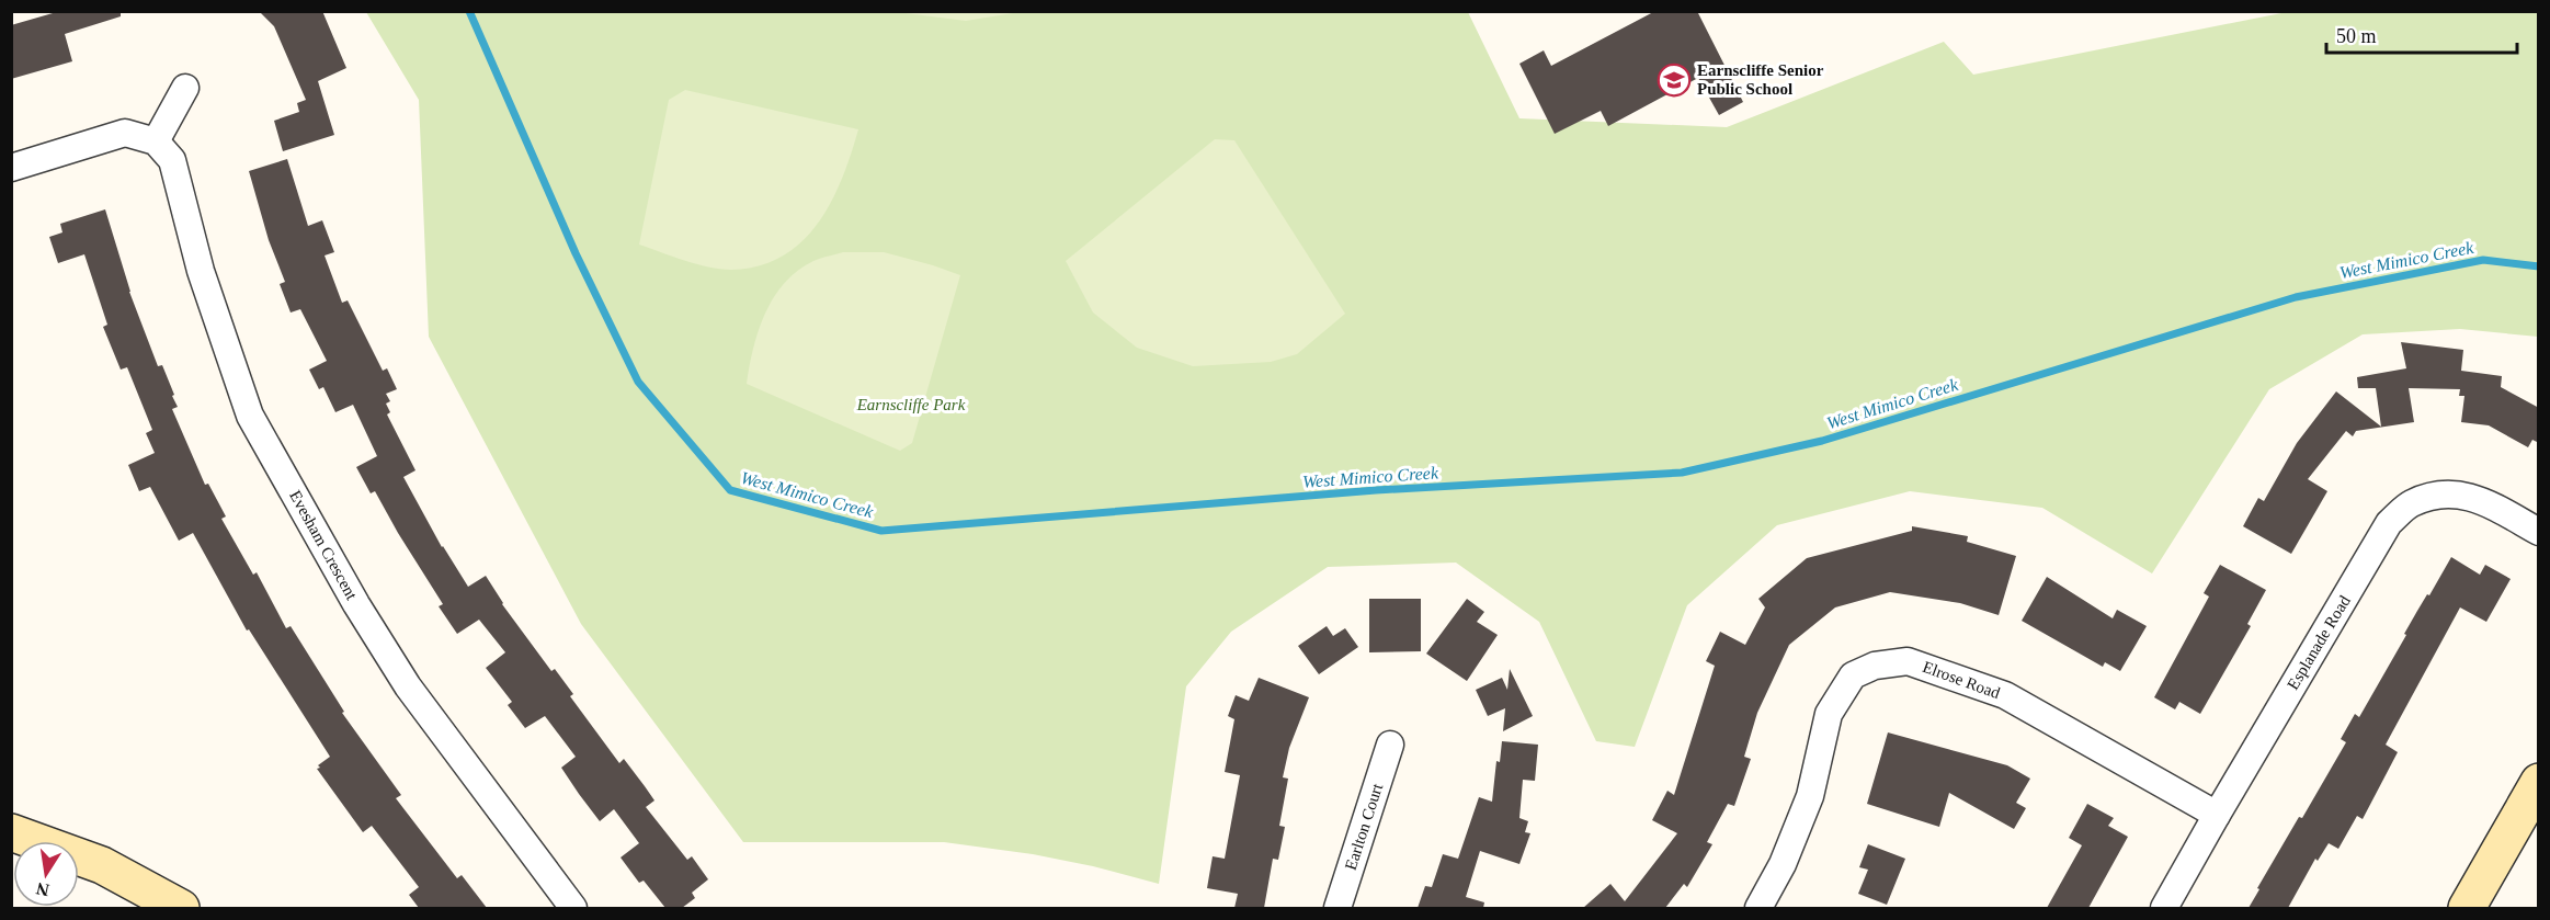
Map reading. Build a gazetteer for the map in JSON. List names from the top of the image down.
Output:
{
  "streets": {
    "street": [
      "Evesham Crescent",
      "Esplanade Road",
      "Elrose Road",
      "Earlton Court"
    ]
  },
  "crossings": [
    ["Esplanade Road", "Elrose Road"]
  ],
  "water": ["West Mimico Creek"],
  "parks": ["Earnscliffe Park"],
  "places": {
    "school or university": ["Earnscliffe Senior Public School"]
  },
  "scale_bar": "50 m",
  "north": "bottom"
}
